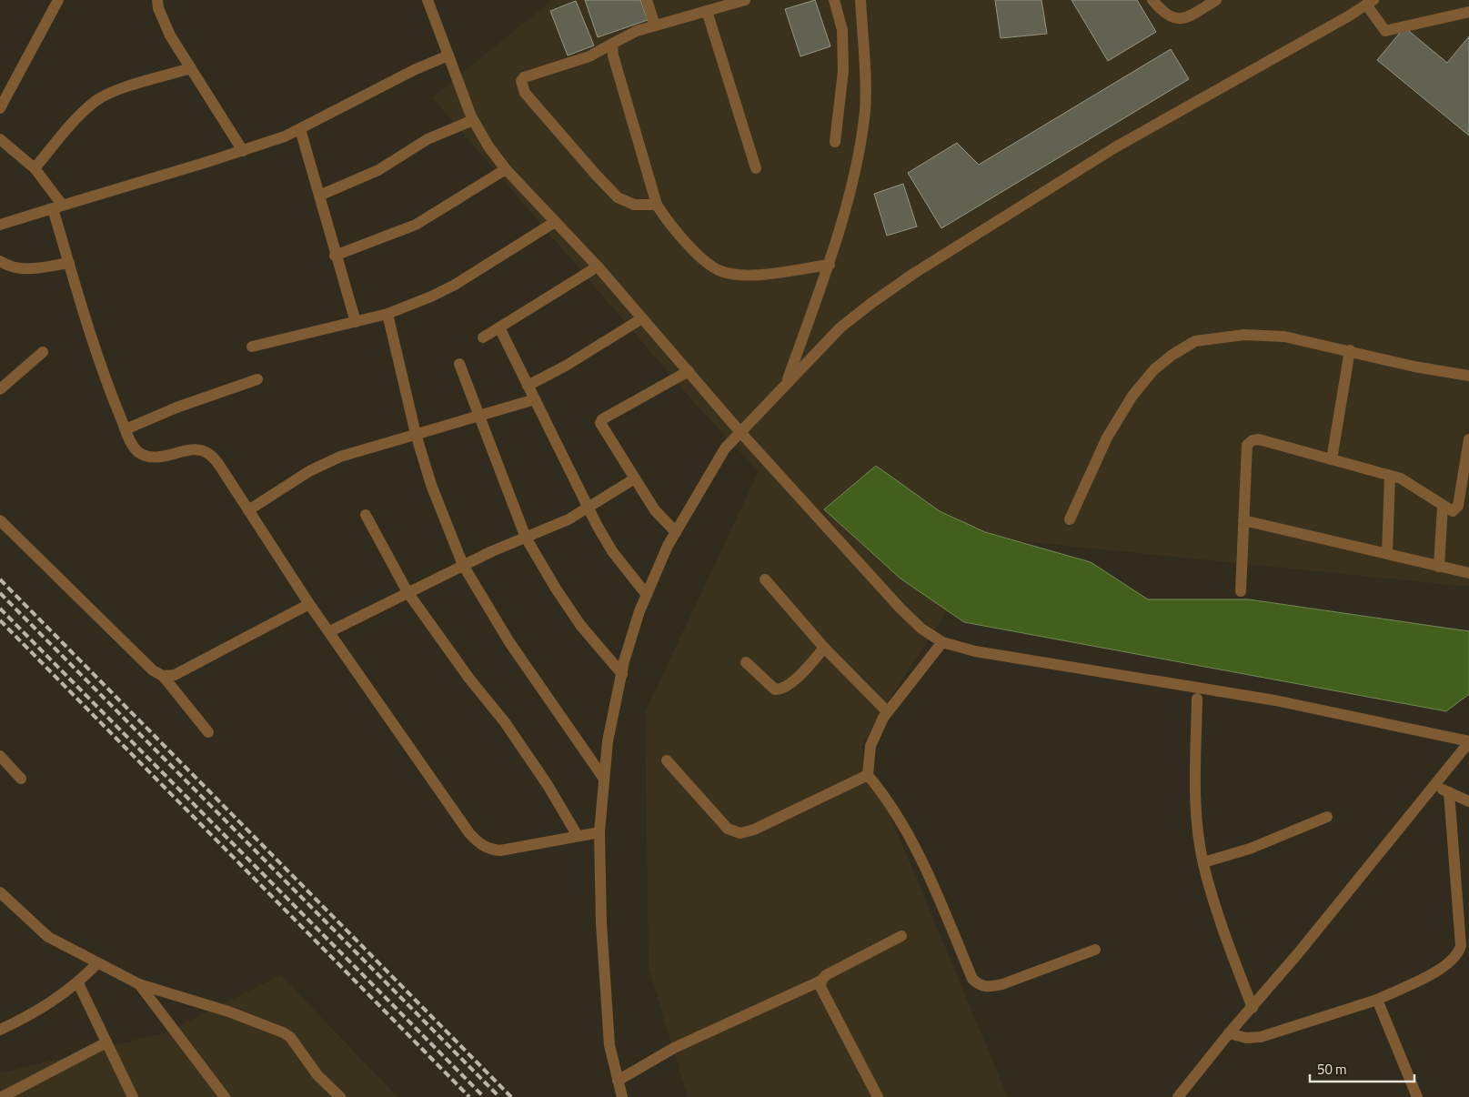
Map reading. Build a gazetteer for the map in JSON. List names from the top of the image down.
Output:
{
  "scale_bar": "50 m"
}
